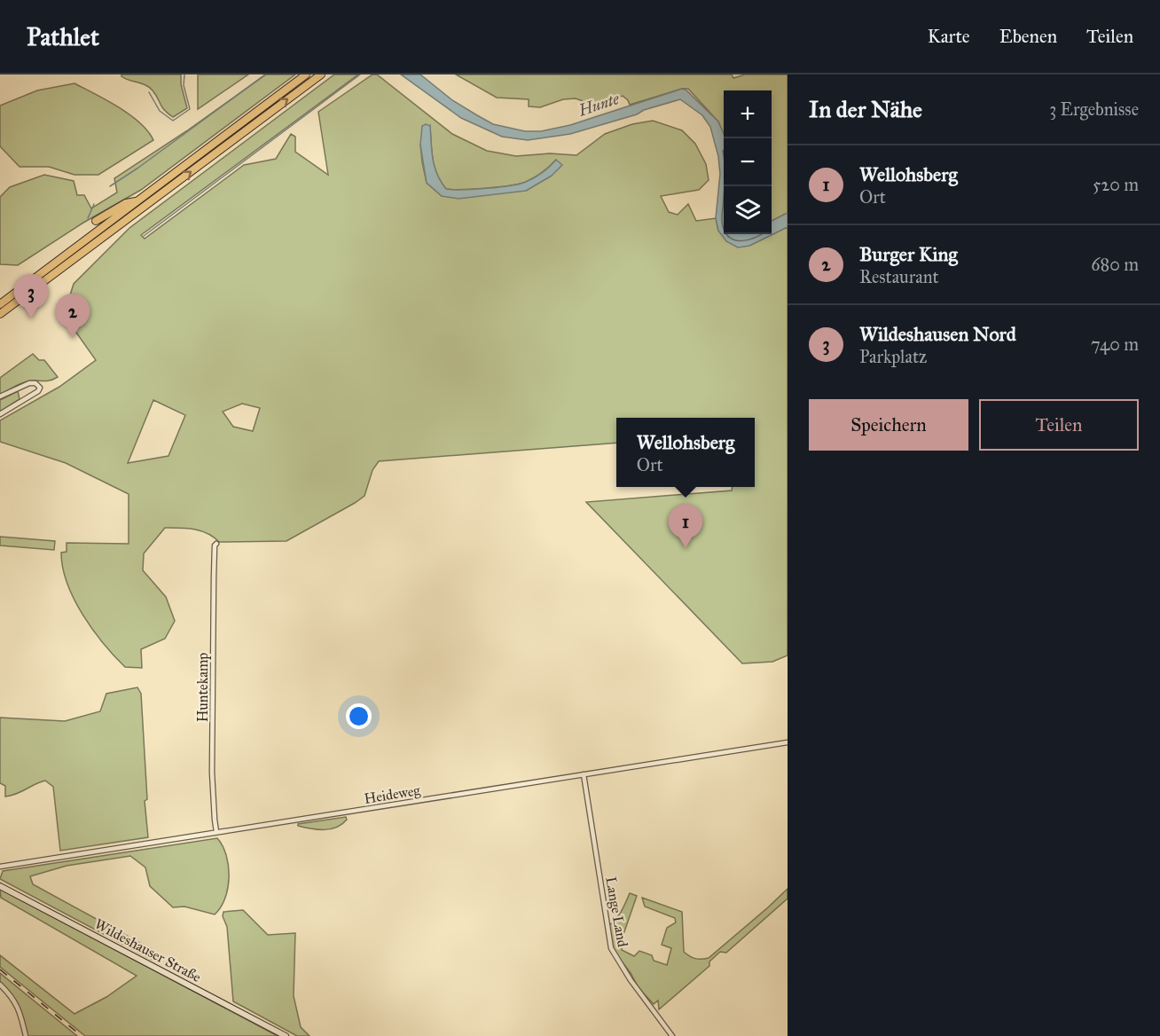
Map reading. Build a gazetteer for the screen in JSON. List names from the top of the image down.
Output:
{
  "streets": {
    "main road": ["Wildeshauser Straße"],
    "street": ["Huntekamp", "Heideweg", "Lange Land"]
  },
  "crossings": [
    ["Huntekamp", "Heideweg"],
    ["Heideweg", "Lange Land"]
  ],
  "water": ["Hunte"],
  "page": {
    "header": "Pathlet",
    "nav": ["Karte", "Ebenen", "Teilen"],
    "heading": ["In der Nähe", "3 Ergebnisse"],
    "map_buttons": ["+", "−"],
    "list": [
      {
        "mark": "1",
        "name": "Wellohsberg",
        "note": "Ort",
        "value": "520 m"
      },
      {
        "mark": "2",
        "name": "Burger King",
        "note": "Restaurant",
        "value": "680 m"
      },
      {
        "mark": "3",
        "name": "Wildeshausen Nord",
        "note": "Parkplatz",
        "value": "740 m"
      }
    ],
    "pins": ["3", "2", "1"],
    "buttons": ["Speichern", "Teilen"],
    "popup": ["Wellohsberg", "Ort"]
  }
}
